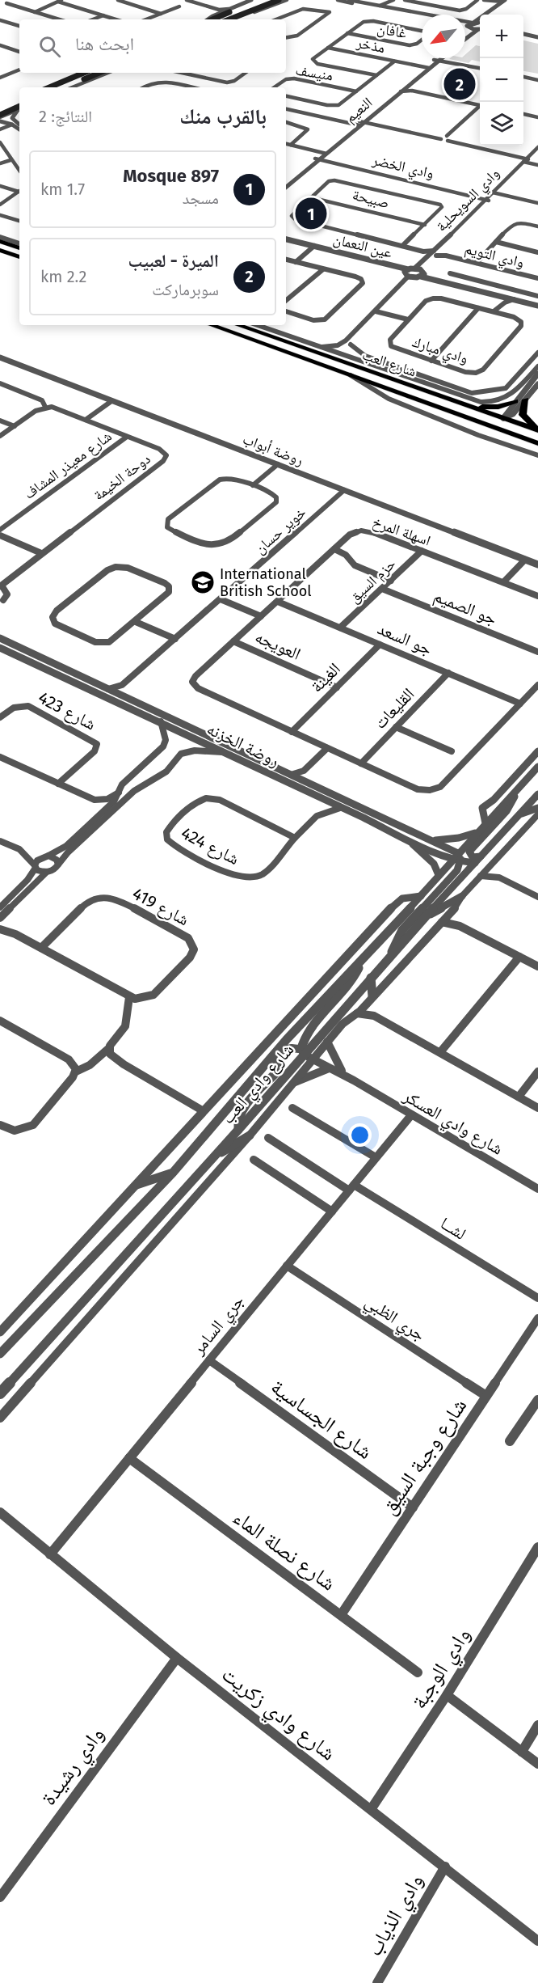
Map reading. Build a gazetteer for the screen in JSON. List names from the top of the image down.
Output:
{
  "streets": {
    "main road": ["شارع العب"],
    "street": [
      "غافان",
      "مذخر",
      "منيسف",
      "النعيم",
      "وادي الخضر",
      "صبيحة",
      "وادي السويحلية",
      "عين النعمان",
      "وادي التويم",
      "وادي مبارك",
      "روضة أبواب",
      "شارع معيذر المشاف",
      "دوحة الخيمة",
      "خوير حسان",
      "اسهلة المرخ",
      "حزم السيق",
      "جو الصميم",
      "جو السعد",
      "العويجه",
      "الغينة",
      "القليعات",
      "شارع 423",
      "روضة الخزنه",
      "شارع 424",
      "شارع 419",
      "شارع وادي العب",
      "شارع وادي العسكر",
      "لشــا",
      "جري الظبي",
      "جري السامر",
      "شارع الجساسية",
      "شارع وجبة السيق",
      "شارع نصلة الماء",
      "وادي الوجبة",
      "شارع وادي زكريت",
      "وادي رشيدة",
      "وادي الذياب"
    ]
  },
  "crossings": [
    ["مذخر", "النعيم"],
    ["النعيم", "وادي الخضر"],
    ["وادي الخضر", "وادي السويحلية"],
    ["وادي السويحلية", "عين النعمان"],
    ["وادي السويحلية", "وادي التويم"],
    ["وادي السويحلية", "وادي مبارك"],
    ["روضة أبواب", "خوير حسان"],
    ["شارع معيذر المشاف", "دوحة الخيمة"],
    ["خوير حسان", "روضة الخزنه"],
    ["اسهلة المرخ", "حزم السيق"],
    ["اسهلة المرخ", "جو السعد"],
    ["اسهلة المرخ", "العويجه"],
    ["اسهلة المرخ", "الغينة"],
    ["اسهلة المرخ", "القليعات"],
    ["حزم السيق", "جو الصميم"],
    ["حزم السيق", "جو السعد"],
    ["جو السعد", "الغينة"],
    ["جو السعد", "القليعات"],
    ["العويجه", "الغينة"],
    ["روضة الخزنه", "شارع 424"],
    ["روضة الخزنه", "شارع وادي العب"],
    ["شارع وادي العب", "شارع وادي العسكر"],
    ["شارع وادي العسكر", "جري السامر"],
    ["لشــا", "جري السامر"],
    ["جري الظبي", "جري السامر"],
    ["جري الظبي", "شارع وجبة السيق"],
    ["جري السامر", "شارع الجساسية"],
    ["جري السامر", "شارع نصلة الماء"],
    ["جري السامر", "شارع وادي زكريت"],
    ["شارع الجساسية", "شارع وجبة السيق"],
    ["شارع وجبة السيق", "شارع نصلة الماء"],
    ["وادي الوجبة", "شارع وادي زكريت"],
    ["شارع وادي زكريت", "وادي رشيدة"],
    ["شارع وادي زكريت", "وادي الذياب"]
  ],
  "places": {
    "school or university": ["International British School"]
  },
  "north": "bottom left",
  "page": {
    "map_buttons": ["+", "−"],
    "search": "ابحث هنا",
    "pins": ["2", "1"],
    "heading": ["بالقرب منك", "النتائج: 2"],
    "list": [
      {
        "mark": "1",
        "name": "Mosque 897",
        "note": "مسجد",
        "value": "1.7 km"
      },
      {
        "mark": "2",
        "name": "الميرة - لعبيب",
        "note": "سوبرماركت",
        "value": "2.2 km"
      }
    ]
  }
}
